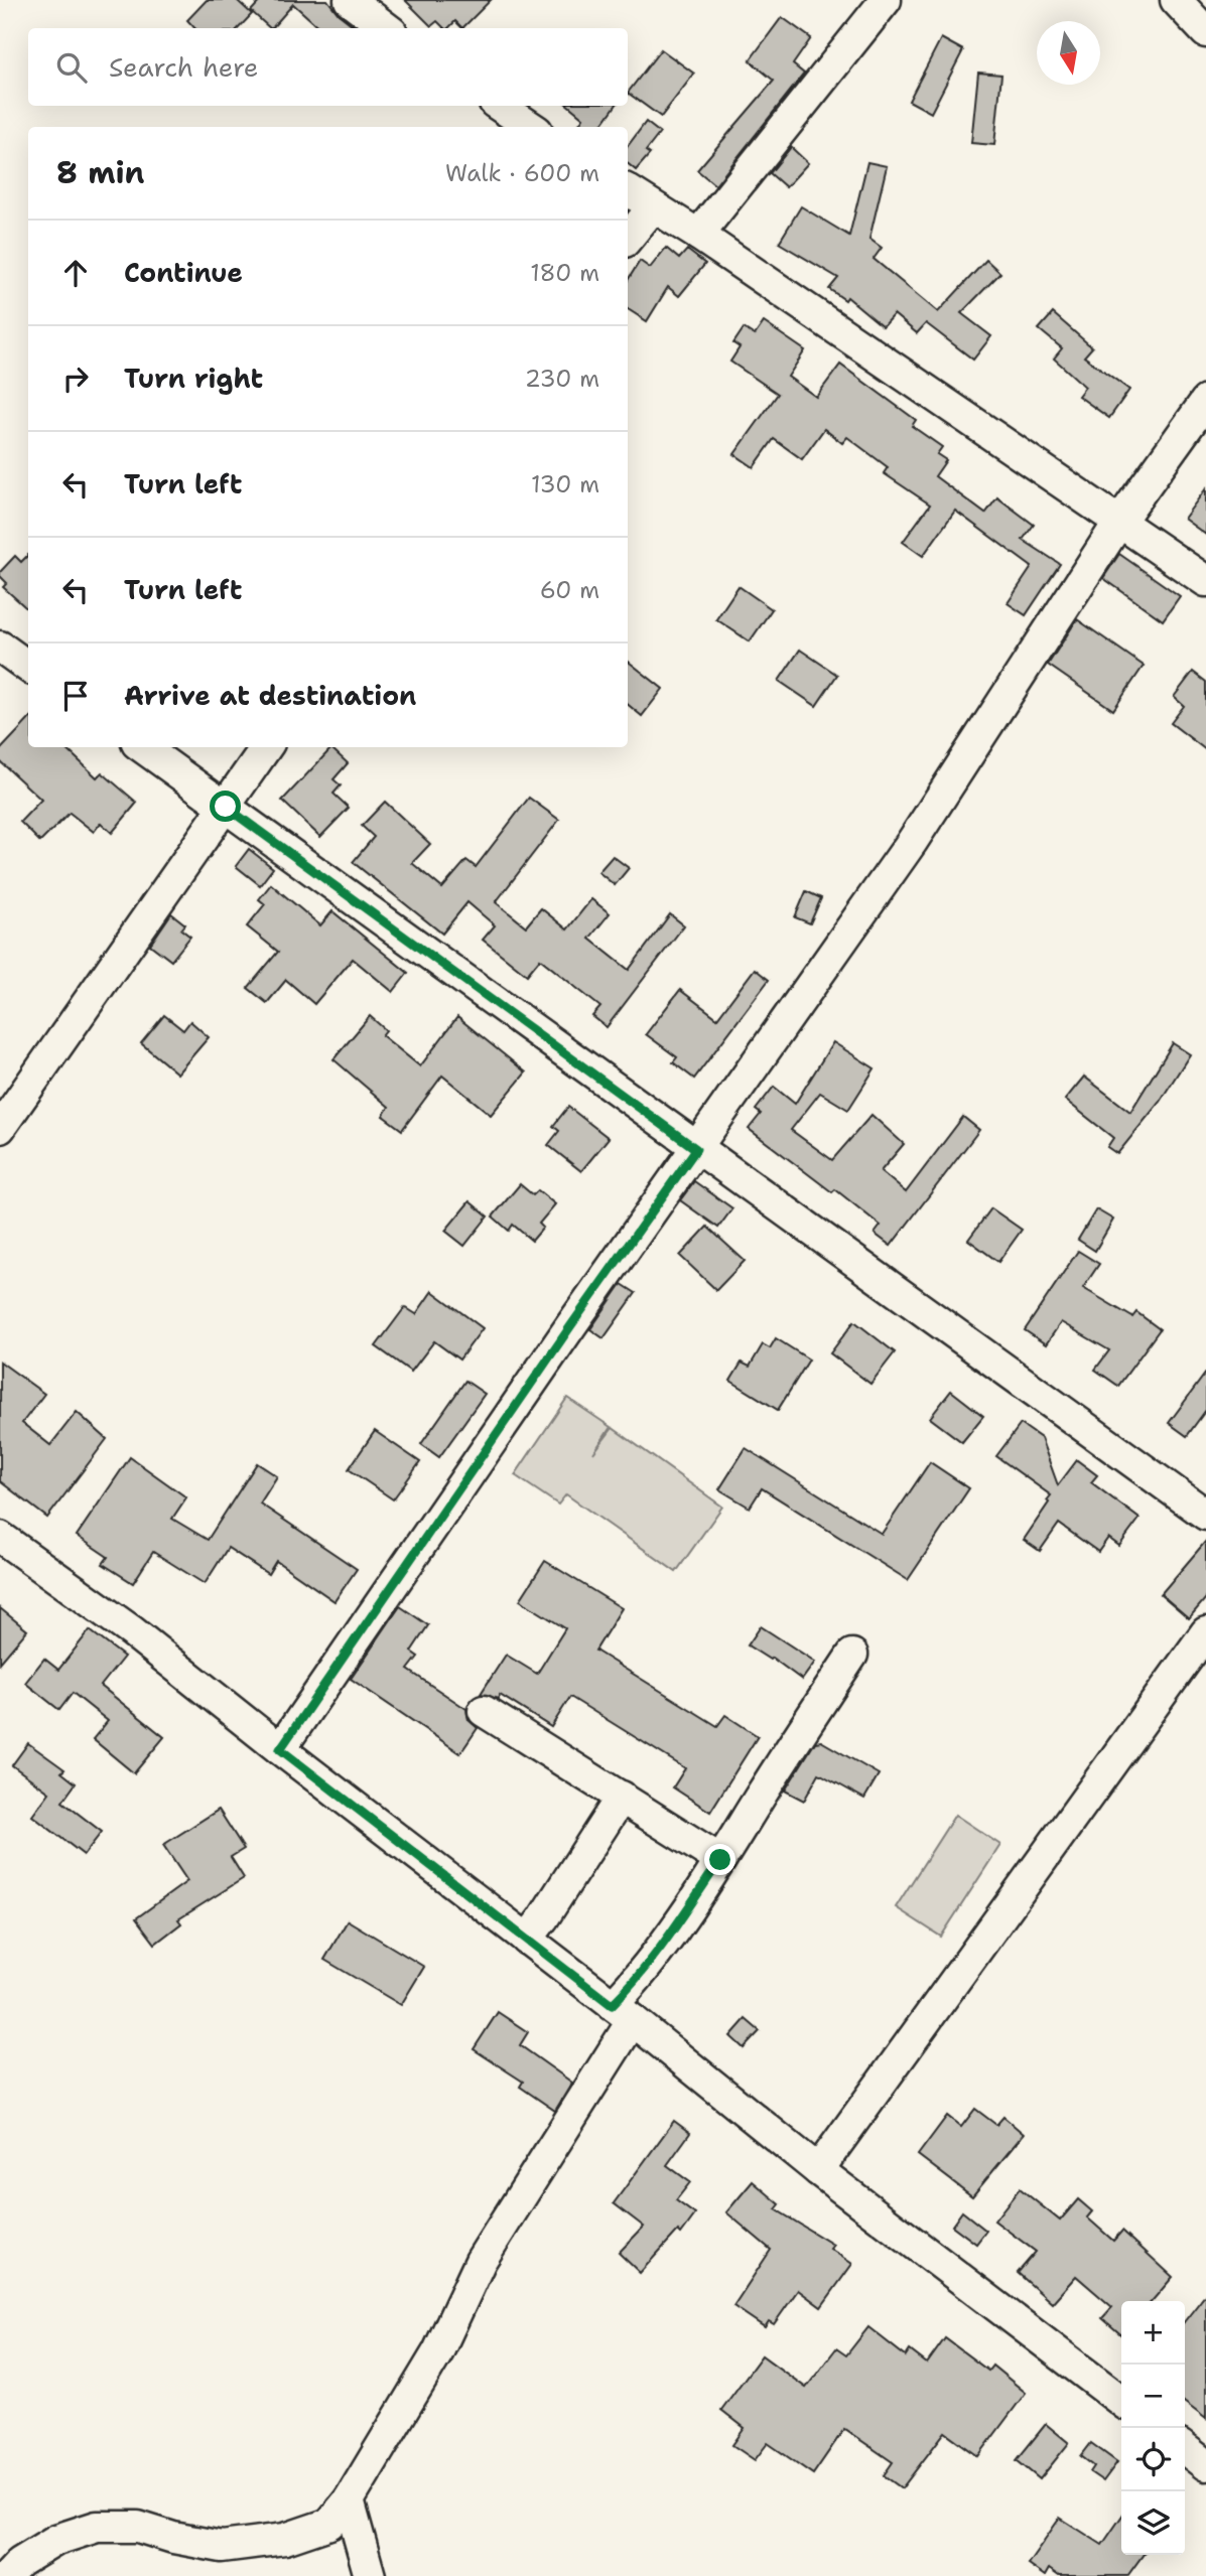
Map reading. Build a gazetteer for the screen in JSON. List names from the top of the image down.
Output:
{
  "north": "bottom",
  "page": {
    "search": "Search here",
    "heading": ["8 min", "Walk · 600 m"],
    "list": [
      ["Continue", "180 m"],
      ["Turn right", "230 m"],
      ["Turn left", "130 m"],
      ["Turn left", "60 m"],
      "Arrive at destination"
    ],
    "map_buttons": ["+", "−"]
  }
}
